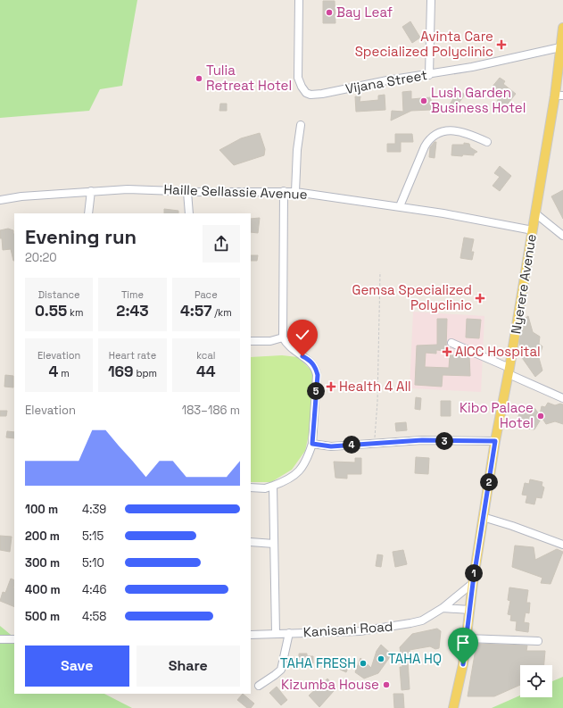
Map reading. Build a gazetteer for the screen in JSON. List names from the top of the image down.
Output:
{
  "streets": {
    "main road": ["Nyerere Avenue"],
    "street": ["Vijana Street", "Haille Sellassie Avenue", "Kanisani Road"]
  },
  "crossings": [
    ["Vijana Street", "Nyerere Avenue"],
    ["Haille Sellassie Avenue", "Nyerere Avenue"],
    ["Nyerere Avenue", "Kanisani Road"]
  ],
  "places": {
    "other": [
      "Bay Leaf",
      "Tulia Retreat Hotel",
      "Lush Garden Business Hotel",
      "Kibo Palace Hotel",
      "TAHA HQ",
      "TAHA FRESH",
      "Kizumba House"
    ],
    "health": [
      "Avinta Care Specialized Polyclinic",
      "Gemsa Specialized Polyclinic",
      "AICC Hospital",
      "Health 4 All"
    ]
  },
  "page": {
    "heading": ["Evening run", "20:20"],
    "stats": [
      ["Distance", "0.55 km"],
      ["Time", "2:43"],
      ["Pace", "4:57 /km"],
      ["Elevation", "4 m"],
      ["Heart rate", "169 bpm"],
      ["kcal", "44"]
    ],
    "pins": [
      "5",
      "3",
      "4",
      "2",
      "1"
    ],
    "chart": ["Elevation", "183–186 m"],
    "list": [
      {
        "name": "100 m",
        "note": "4:39"
      },
      {
        "name": "200 m",
        "note": "5:15"
      },
      {
        "name": "300 m",
        "note": "5:10"
      },
      {
        "name": "400 m",
        "note": "4:46"
      },
      {
        "name": "500 m",
        "note": "4:58"
      }
    ],
    "buttons": ["Save", "Share"]
  }
}
